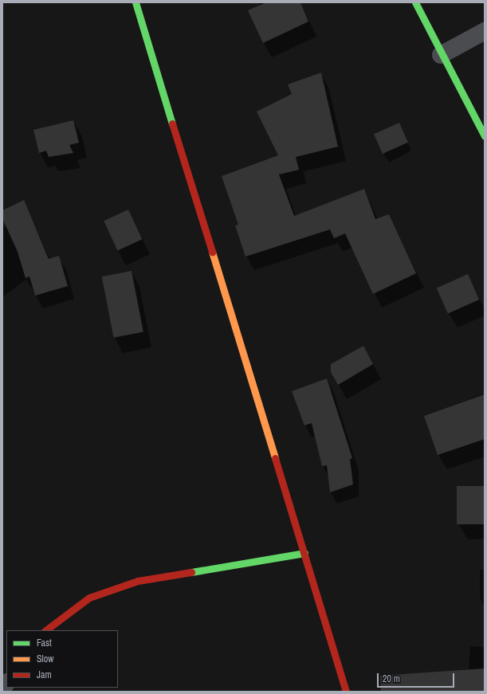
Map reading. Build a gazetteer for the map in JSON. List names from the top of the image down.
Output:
{
  "legend": ["Fast", "Slow", "Jam"],
  "scale_bar": "20 m"
}
